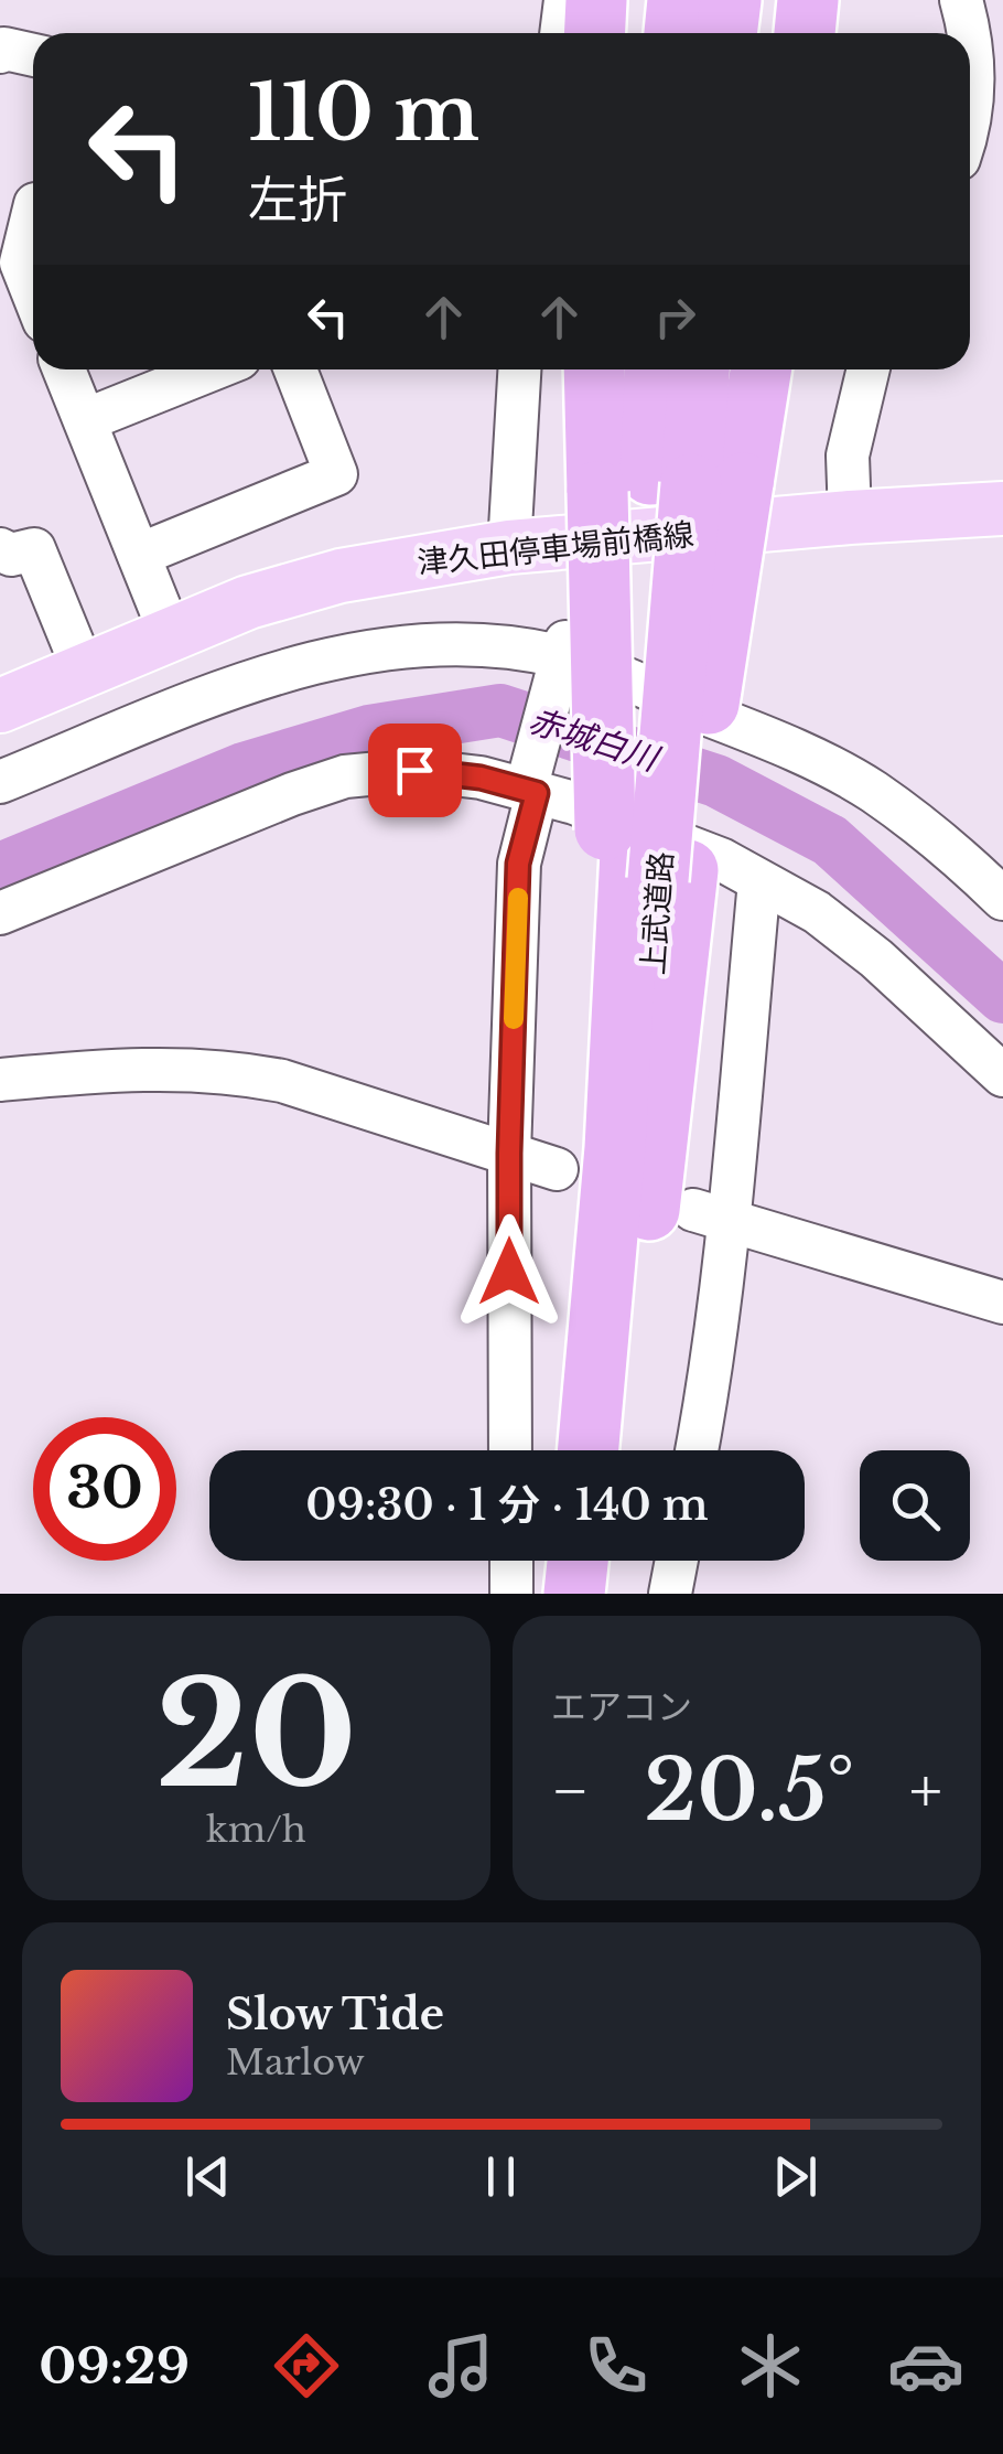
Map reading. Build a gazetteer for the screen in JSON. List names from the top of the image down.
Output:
{
  "streets": {
    "highway": ["上武道路"],
    "main road": ["津久田停車場前橋線"]
  },
  "crossings": [
    ["津久田停車場前橋線", "上武道路"]
  ],
  "water": ["赤城白川"],
  "page": {
    "turn": ["110 m", "左折"],
    "limit": "30",
    "trip": "09:30 · 1 分 · 140 m",
    "tile": [
      ["20", "km/h"],
      "エアコン"
    ],
    "heat": ["−", "20.5°", "+"],
    "song": ["Slow Tide", "Marlow"],
    "tabs": "09:29"
  }
}
